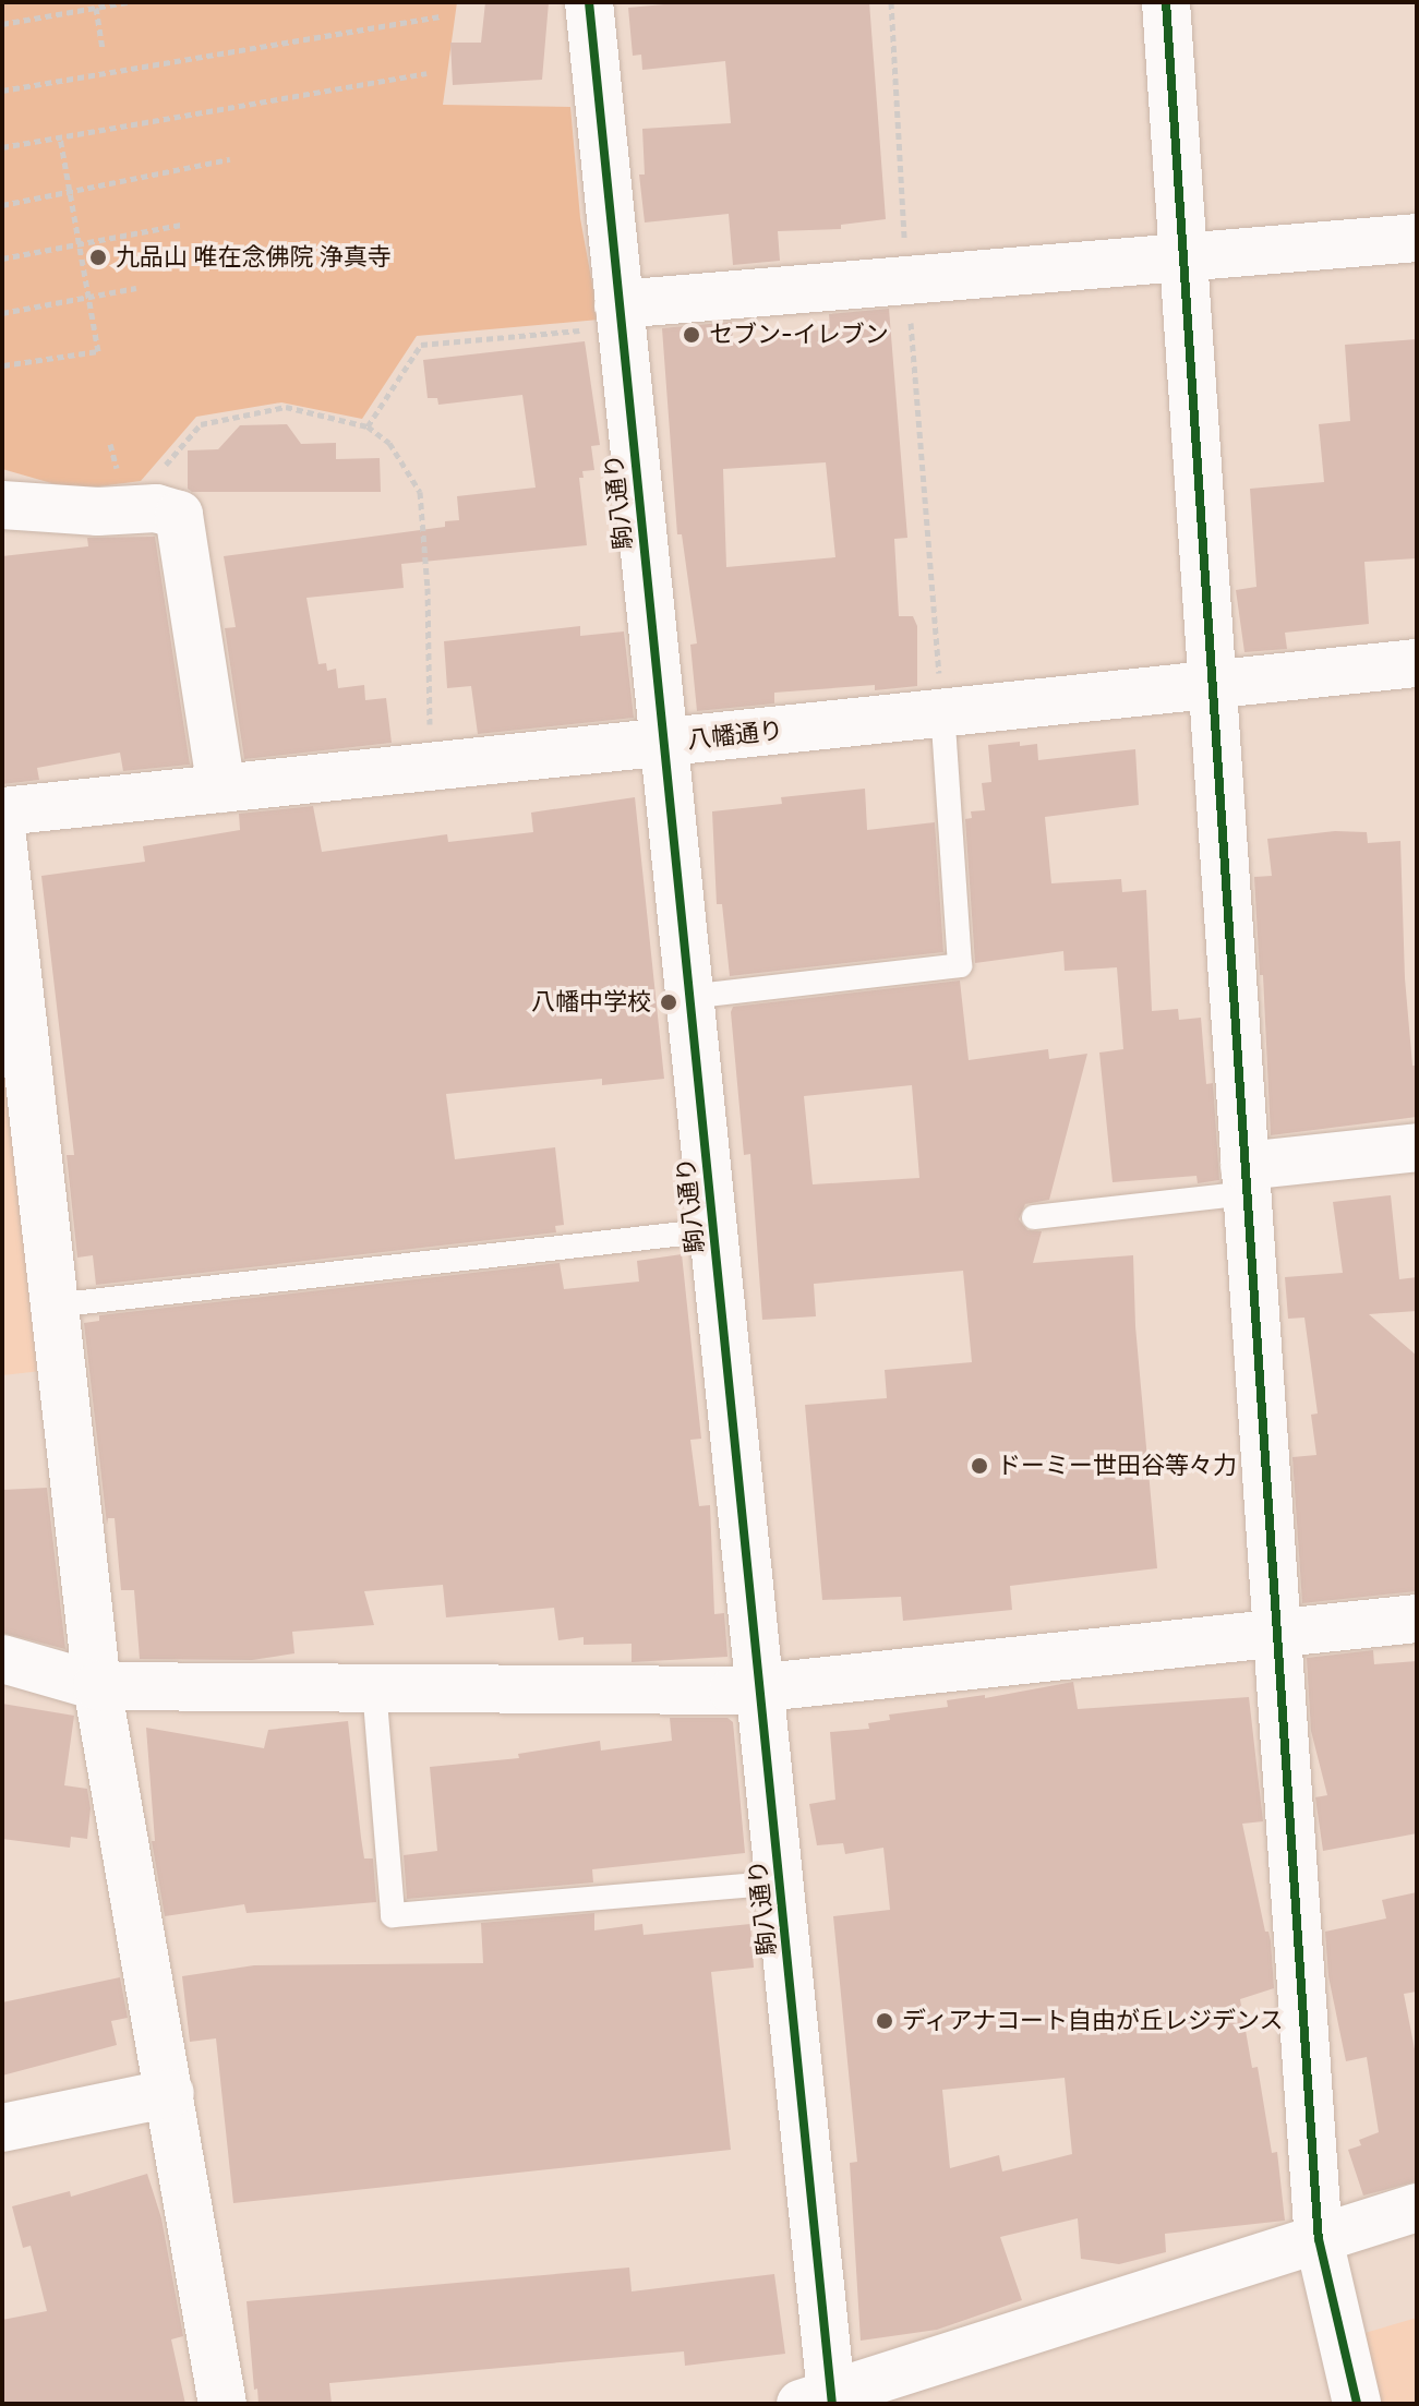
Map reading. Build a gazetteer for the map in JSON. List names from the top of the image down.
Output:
{
  "streets": {
    "street": ["駒八通り", "八幡通り"]
  },
  "crossings": [
    ["駒八通り", "八幡通り"]
  ],
  "places": [
    "九品山 唯在念佛院 浄真寺",
    "セブン-イレブン",
    "八幡中学校",
    "ドーミー世田谷等々力",
    "ディアナコート自由が丘レジデンス"
  ]
}
